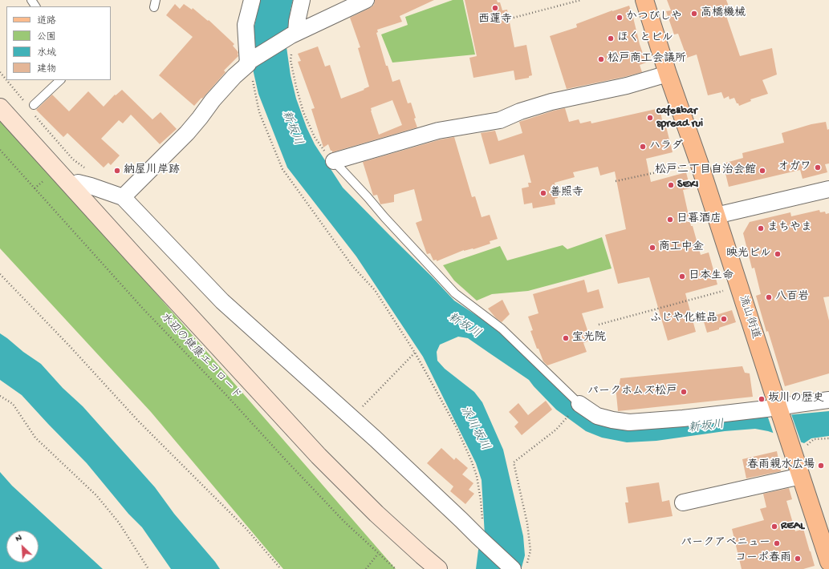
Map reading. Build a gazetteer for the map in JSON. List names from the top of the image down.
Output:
{
  "streets": {
    "main road": ["流山街道"],
    "path": ["水辺の健康エコロード"]
  },
  "water": ["新坂川", "派川坂川"],
  "places": [
    "西蓮寺",
    "高橋機械",
    "かつびしや",
    "ほくとビル",
    "松戸商工会議所",
    "cafe&bar spread rui",
    "ハラダ",
    "オガワ",
    "納屋川岸跡",
    "松戸二丁目自治会館",
    "SEKI",
    "善照寺",
    "日暮酒店",
    "まちやま",
    "商工中金",
    "映光ビル",
    "日本生命",
    "八百岩",
    "ふじや化粧品",
    "宝光院",
    "パークホムズ松戸",
    "坂川の歴史",
    "春雨親水広場",
    "REAL",
    "パークアベニュー",
    "コーポ春雨"
  ],
  "legend": [
    "道路",
    "公園",
    "水域",
    "建物"
  ],
  "north": "top left"
}
